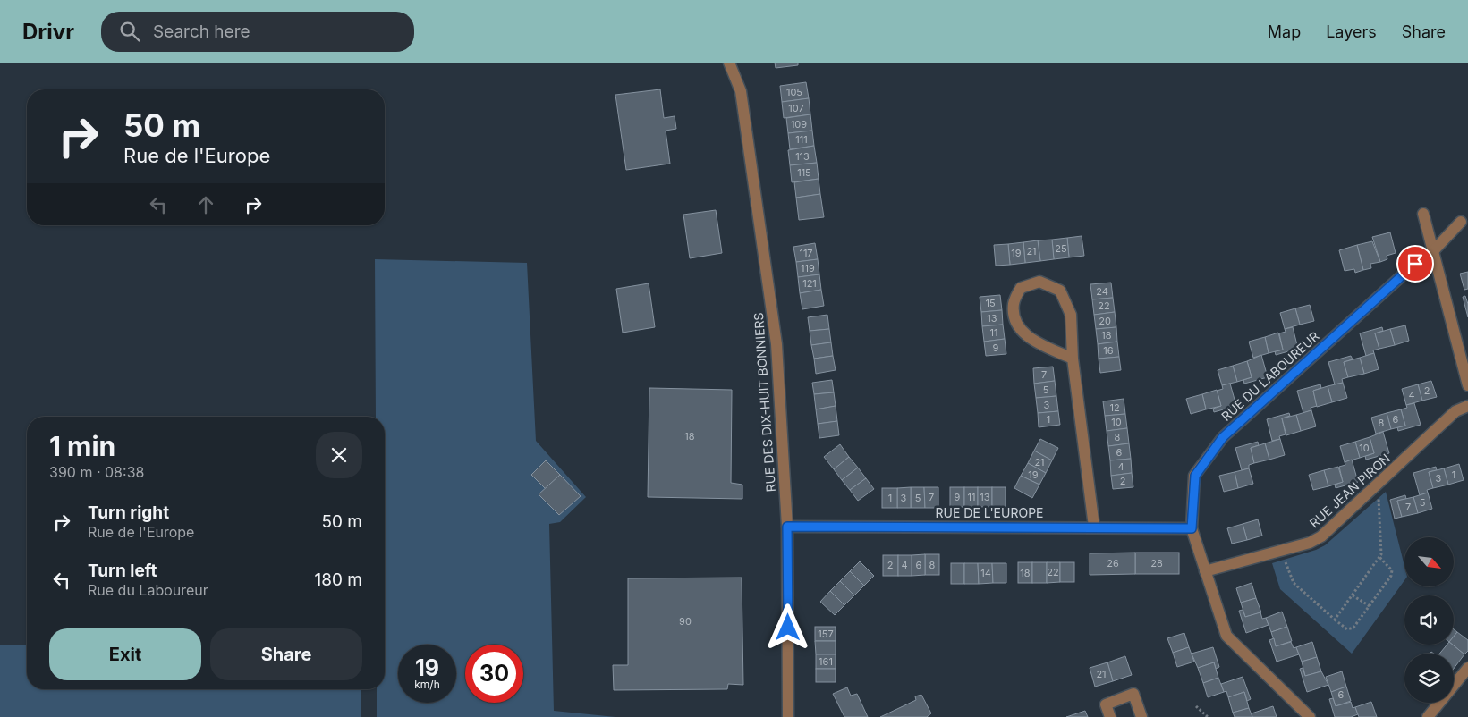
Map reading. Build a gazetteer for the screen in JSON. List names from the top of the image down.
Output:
{
  "streets": {
    "street": [
      "RUE DU LABOUREUR",
      "RUE DES DIX-HUIT BONNIERS",
      "RUE JEAN PIRON",
      "RUE DE L'EUROPE"
    ]
  },
  "crossings": [
    ["RUE DU LABOUREUR", "RUE JEAN PIRON"],
    ["RUE DU LABOUREUR", "RUE DE L'EUROPE"],
    ["RUE DES DIX-HUIT BONNIERS", "RUE DE L'EUROPE"]
  ],
  "house_numbers": [
    "105",
    "107",
    "109",
    "111",
    "113",
    "115",
    "25",
    "21",
    "117",
    "19",
    "119",
    "121",
    "24",
    "15",
    "22",
    "13",
    "20",
    "11",
    "18",
    "9",
    "16",
    "7",
    "5",
    "2",
    "4",
    "3",
    "12",
    "1",
    "6",
    "10",
    "8",
    "18",
    "8",
    "10",
    "6",
    "21",
    "4",
    "19",
    "1",
    "3",
    "2",
    "7",
    "9",
    "11",
    "13",
    "1",
    "3",
    "5",
    "5",
    "7",
    "26",
    "28",
    "2",
    "4",
    "6",
    "8",
    "22",
    "14",
    "18",
    "90",
    "157",
    "161",
    "21",
    "6"
  ],
  "north": "bottom right",
  "page": {
    "header": "Drivr",
    "search": "Search here",
    "nav": ["Map", "Layers", "Share"],
    "turn": ["50 m", "Rue de l'Europe"],
    "heading": ["1 min", "390 m · 08:38"],
    "list": [
      {
        "name": "Turn right",
        "note": "Rue de l'Europe",
        "value": "50 m"
      },
      {
        "name": "Turn left",
        "note": "Rue du Laboureur",
        "value": "180 m"
      }
    ],
    "buttons": ["Exit", "Share"],
    "speed": "19 km/h",
    "limit": "30"
  }
}
